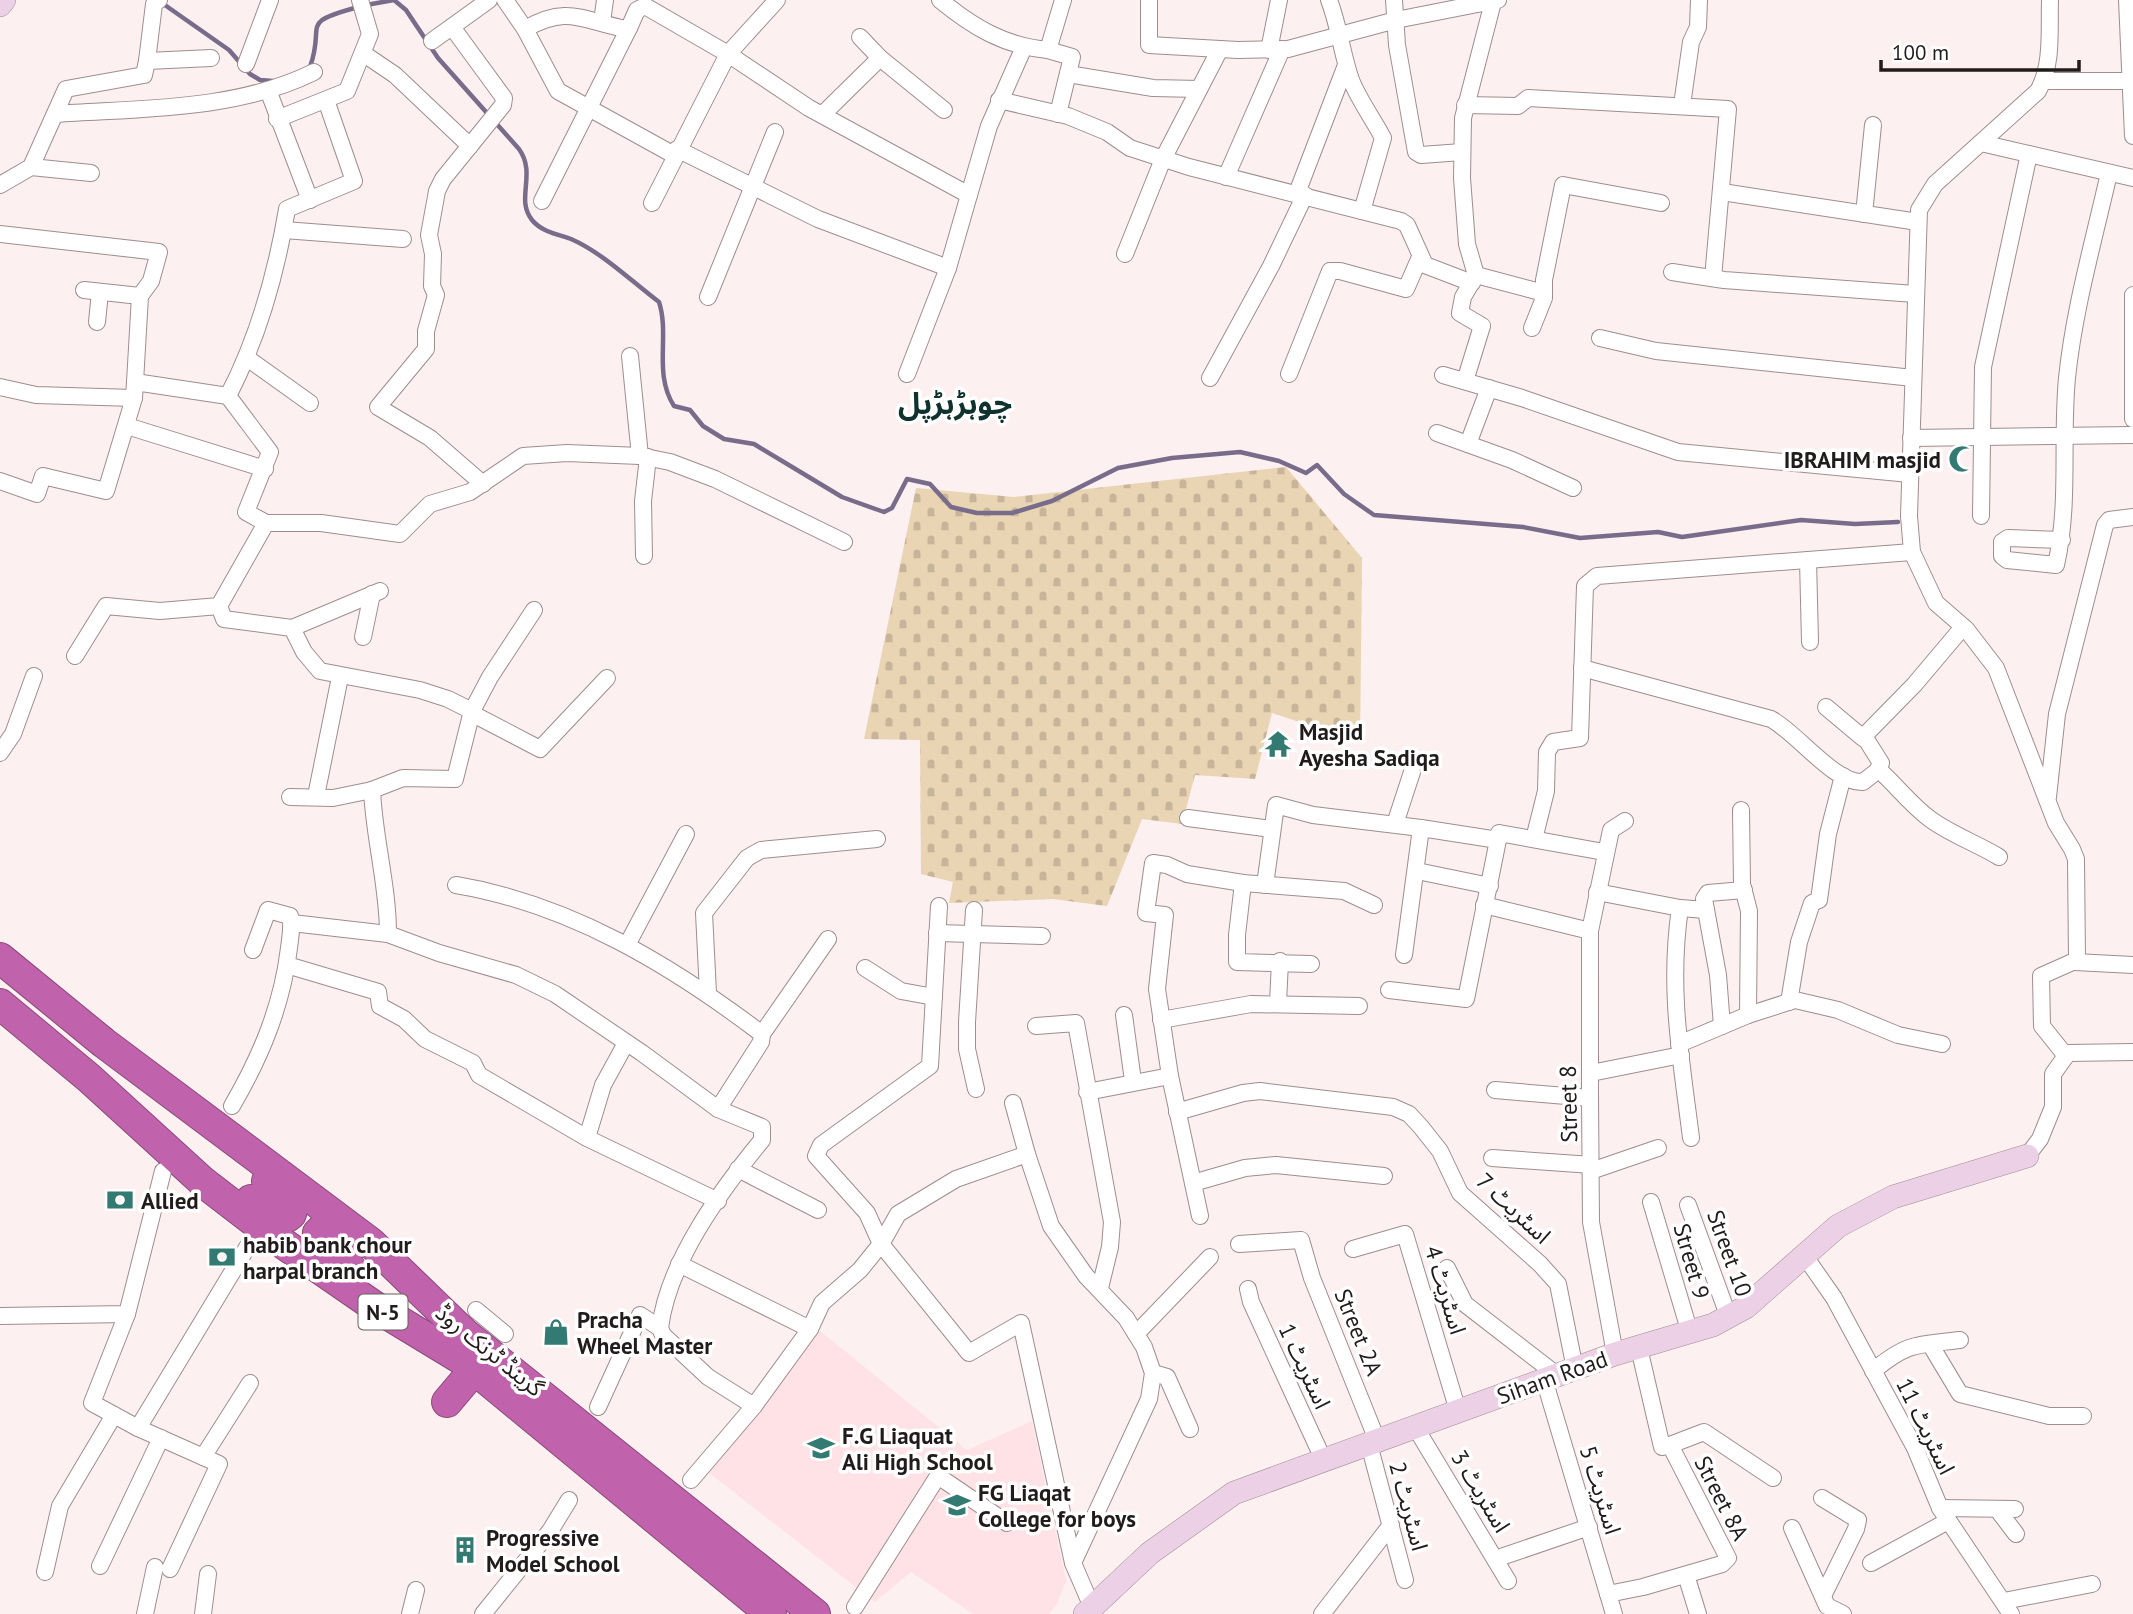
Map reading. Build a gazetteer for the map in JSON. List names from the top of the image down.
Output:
{
  "streets": {
    "highway": ["N-5", "گرینڈ ٹرنک روڈ"],
    "street": [
      "Street 8",
      "اسٹریٹ 7",
      "Street 10",
      "Street 9",
      "اسٹریٹ 4",
      "Street 2A",
      "اسٹریٹ 1",
      "Siham Road",
      "اسٹریٹ 11",
      "اسٹریٹ 5",
      "اسٹریٹ 3",
      "Street 8A",
      "اسٹریٹ 2"
    ]
  },
  "crossings": [
    ["Street 8", "Siham Road"],
    ["اسٹریٹ 7", "Siham Road"],
    ["اسٹریٹ 7", "اسٹریٹ 5"],
    ["Street 10", "Siham Road"],
    ["Street 9", "Siham Road"],
    ["اسٹریٹ 4", "Siham Road"],
    ["Street 2A", "Siham Road"],
    ["Street 2A", "اسٹریٹ 2"],
    ["اسٹریٹ 1", "Siham Road"],
    ["Siham Road", "اسٹریٹ 11"],
    ["Siham Road", "اسٹریٹ 5"],
    ["Siham Road", "اسٹریٹ 3"],
    ["Siham Road", "Street 8A"],
    ["Siham Road", "اسٹریٹ 2"],
    ["اسٹریٹ 5", "Street 8A"]
  ],
  "districts": ["چوہڑہڑپل"],
  "places": {
    "mosque": ["IBRAHIM masjid"],
    "temple": ["Masjid Ayesha Sadiqa"],
    "bank": ["Allied", "habib bank chour harpal branch"],
    "shop": ["Pracha Wheel Master"],
    "school or university": ["F.G Liaquat Ali High School", "FG Liaqat College for boys"],
    "building": ["Progressive Model School"]
  },
  "scale_bar": "100 m"
}
